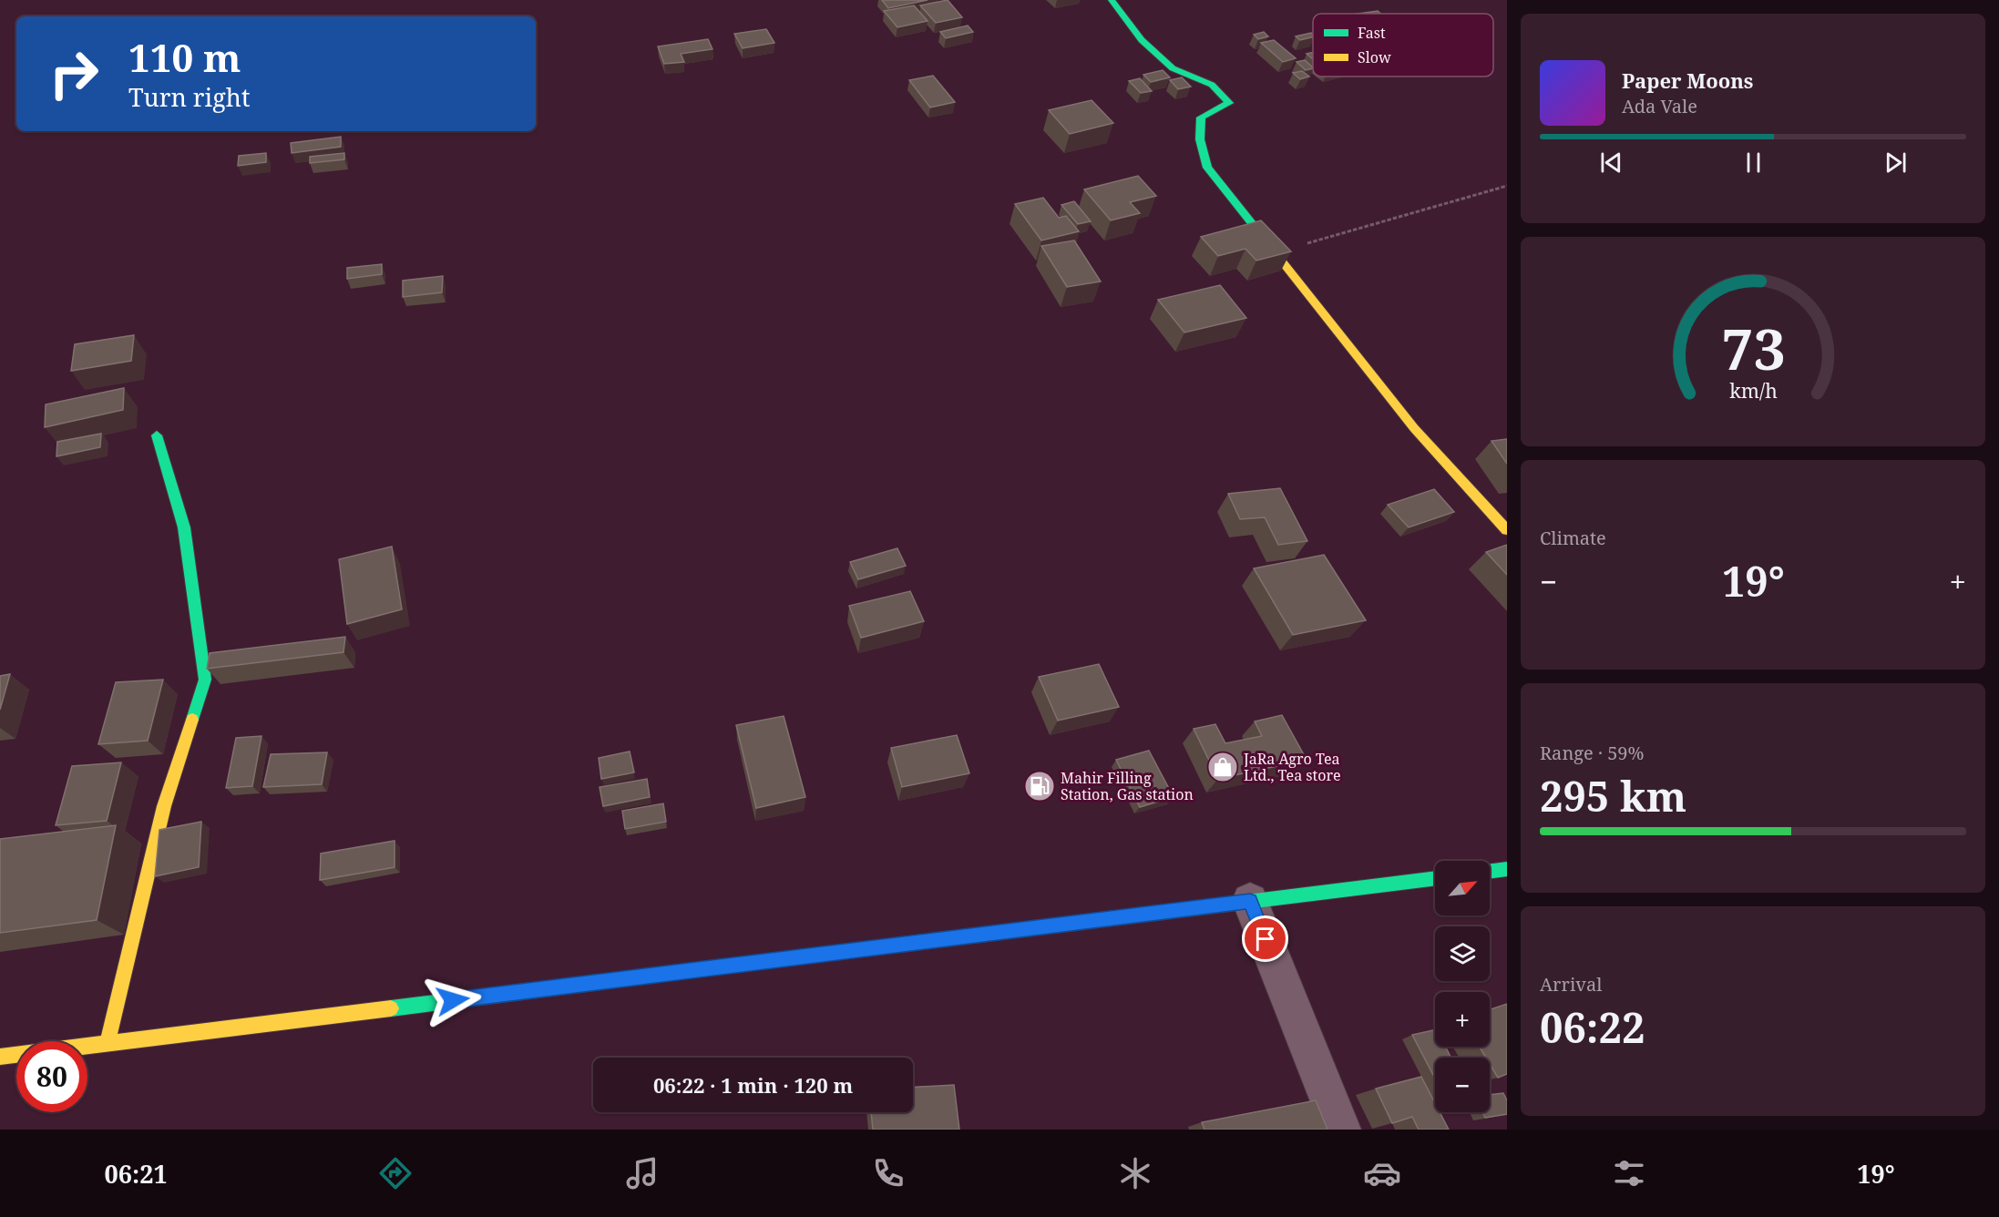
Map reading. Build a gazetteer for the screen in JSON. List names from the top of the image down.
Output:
{
  "places": {
    "shop": ["JaRa Agro Tea Ltd., Tea store"],
    "fuel station": ["Mahir Filling Station, Gas station"]
  },
  "legend": ["Fast", "Slow"],
  "north": "top right",
  "page": {
    "turn": ["110 m", "Turn right"],
    "song": ["Paper Moons", "Ada Vale"],
    "tile": [
      "Climate",
      ["Range · 59%", "295 km"],
      ["Arrival", "06:22"]
    ],
    "heat": ["−", "19°", "+"],
    "map_buttons": ["+", "−"],
    "limit": "80",
    "trip": "06:22 · 1 min · 120 m",
    "tabs": ["06:21", "19°"],
    "gauge": ["73", "km/h"]
  }
}
